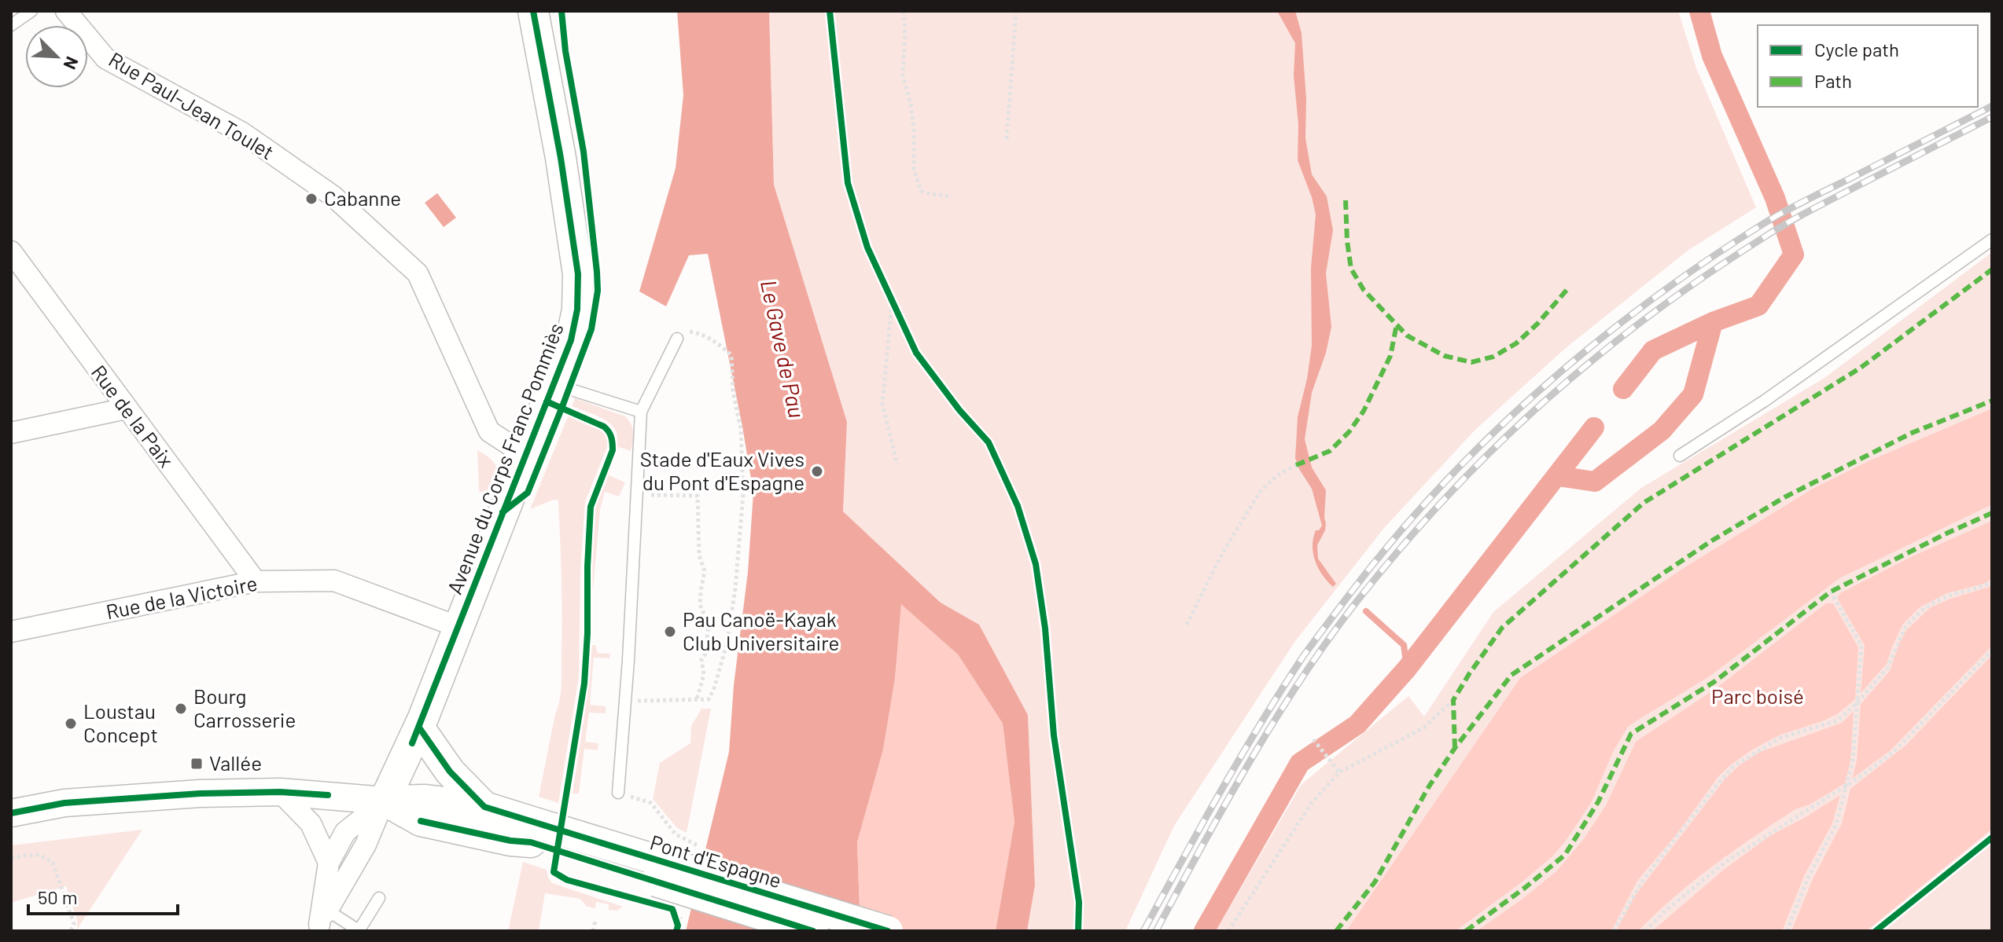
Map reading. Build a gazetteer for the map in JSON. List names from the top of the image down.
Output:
{
  "streets": {
    "main road": ["Avenue du Corps Franc Pommiès", "Pont d'Espagne"],
    "street": ["Rue Paul-Jean Toulet", "Rue de la Paix", "Rue de la Victoire"]
  },
  "crossings": [
    ["Rue Paul-Jean Toulet", "Avenue du Corps Franc Pommiès"],
    ["Rue de la Paix", "Rue de la Victoire"],
    ["Avenue du Corps Franc Pommiès", "Rue de la Victoire"]
  ],
  "water": ["Le Gave de Pau"],
  "parks": ["Parc boisé"],
  "places": {
    "other": [
      "Cabanne",
      "Stade d'Eaux Vives du Pont d'Espagne",
      "Pau Canoë-Kayak Club Universitaire",
      "Bourg Carrosserie",
      "Loustau Concept"
    ],
    "transit": ["Vallée"]
  },
  "legend": ["Cycle path", "Path"],
  "scale_bar": "50 m",
  "north": "bottom right"
}
